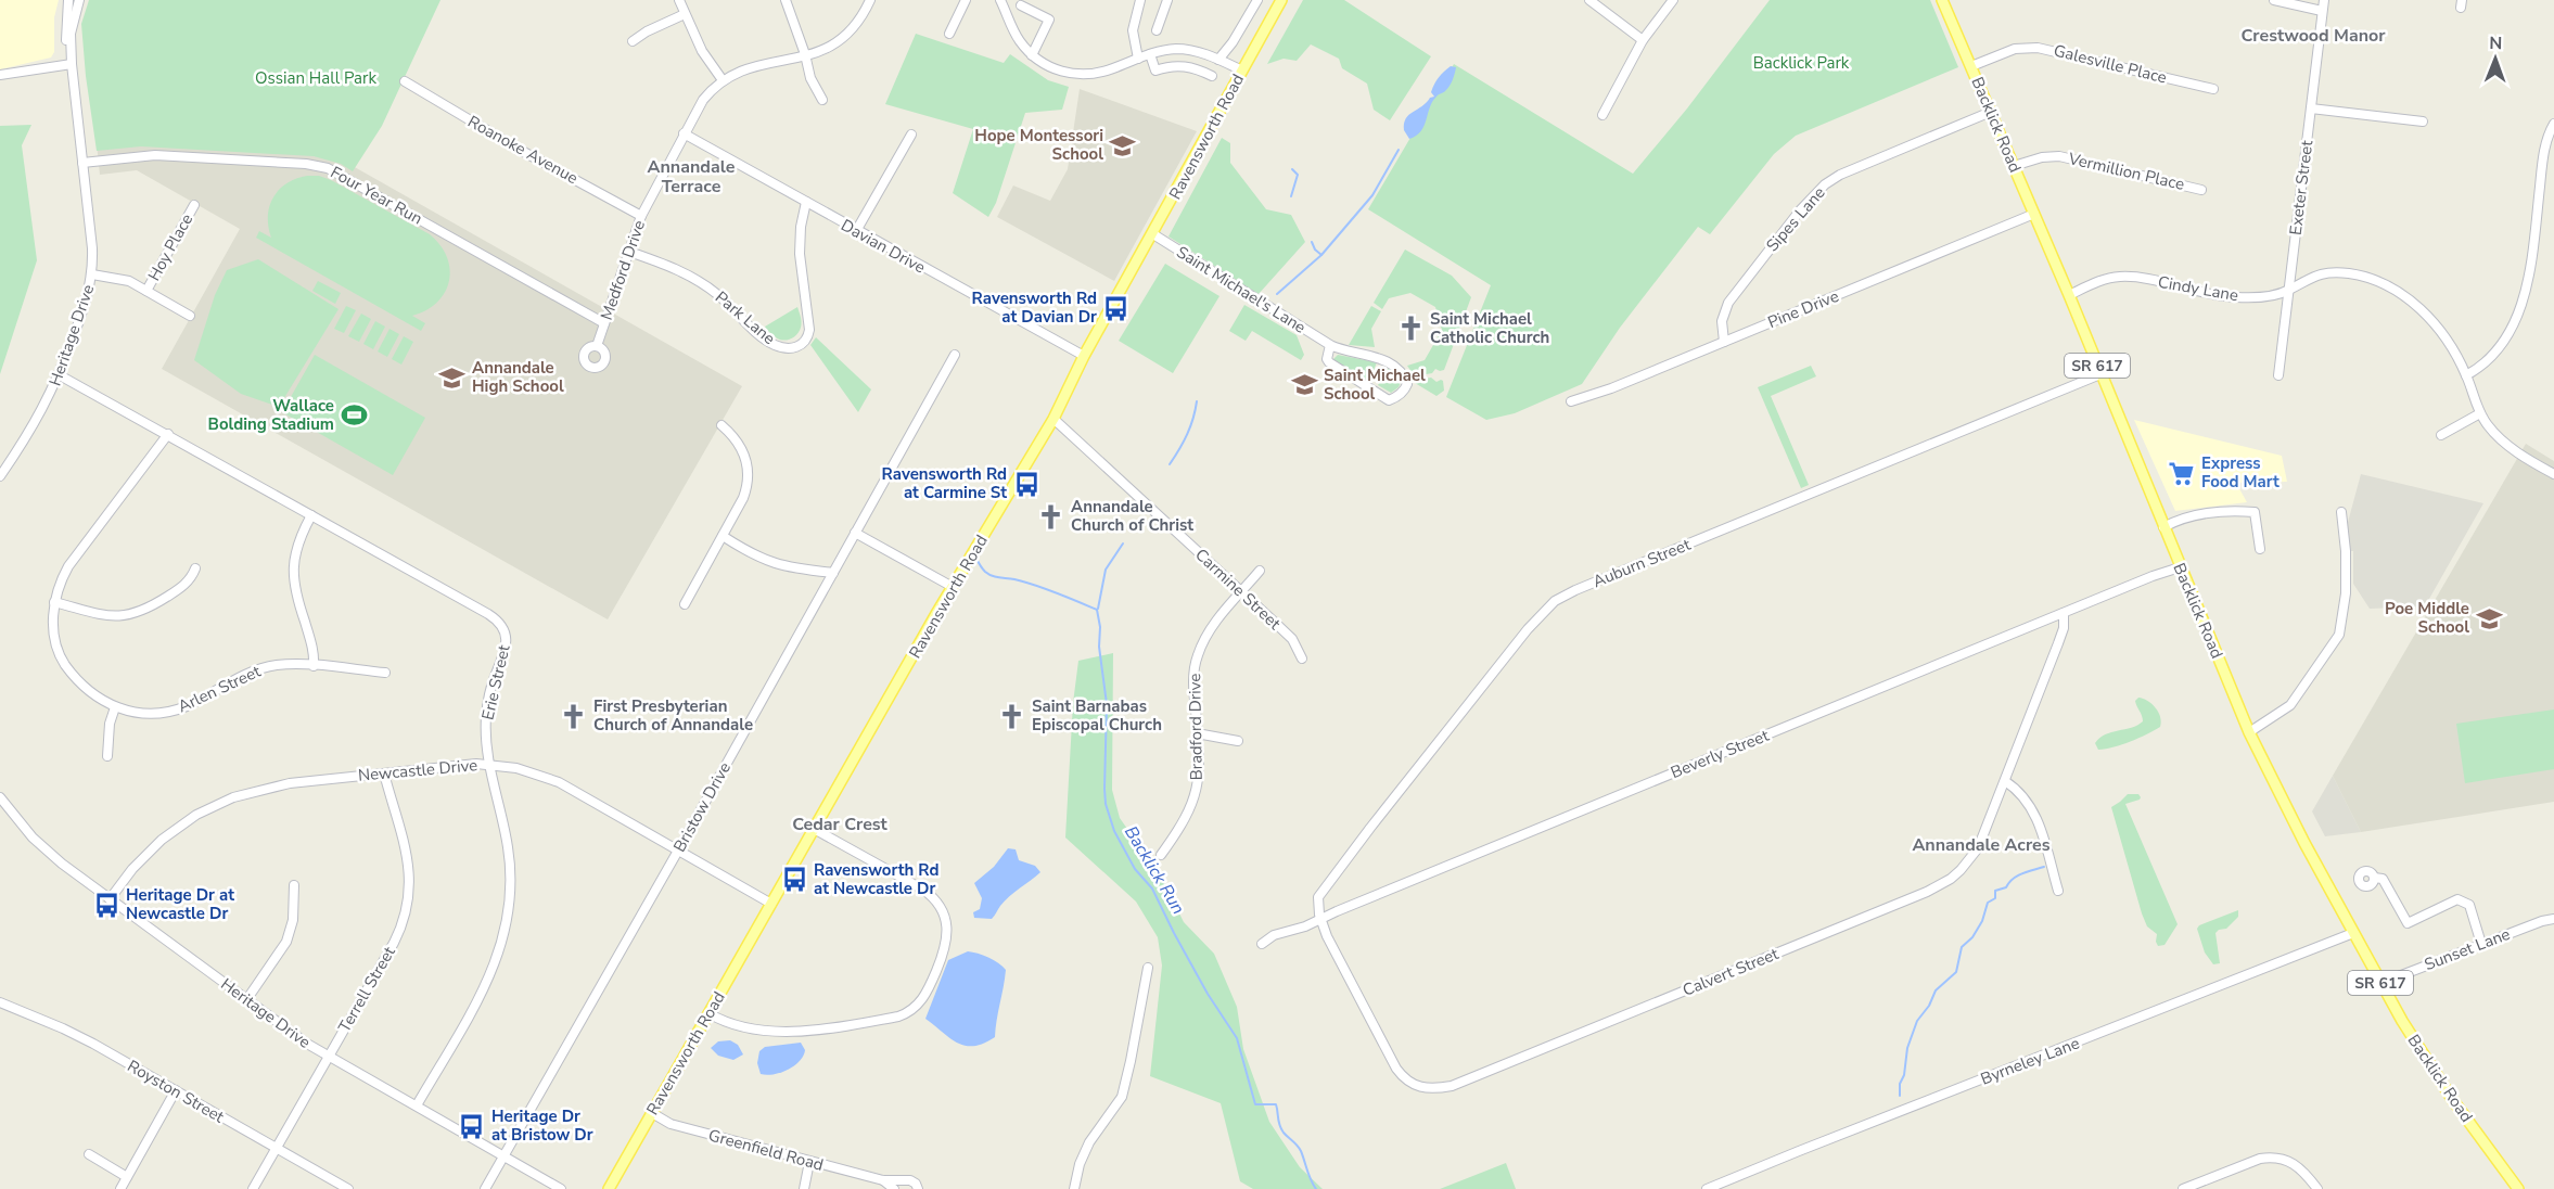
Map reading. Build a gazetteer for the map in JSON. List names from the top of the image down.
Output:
{
  "streets": {
    "main road": ["Backlick Road", "Ravensworth Road", "SR 617"],
    "street": [
      "Galesville Place",
      "Roanoke Avenue",
      "Vermillion Place",
      "Exeter Street",
      "Four Year Run",
      "Sipes Lane",
      "Davian Drive",
      "Hoy Place",
      "Medford Drive",
      "Cindy Lane",
      "Saint Michael's Lane",
      "Pine Drive",
      "Park Lane",
      "Heritage Drive",
      "Auburn Street",
      "Carmine Street",
      "Erie Street",
      "Arlen Street",
      "Bradford Drive",
      "Beverly Street",
      "Newcastle Drive",
      "Bristow Drive",
      "Sunset Lane",
      "Calvert Street",
      "Terrell Street",
      "Byrneley Lane",
      "Royston Street",
      "Greenfield Road"
    ]
  },
  "crossings": [
    ["Galesville Place", "Backlick Road"],
    ["Backlick Road", "Vermillion Place"],
    ["Backlick Road", "Sipes Lane"],
    ["Backlick Road", "Cindy Lane"],
    ["Backlick Road", "Pine Drive"],
    ["Backlick Road", "Auburn Street"],
    ["Backlick Road", "Beverly Street"],
    ["Backlick Road", "Sunset Lane"],
    ["Backlick Road", "Byrneley Lane"],
    ["Ravensworth Road", "Davian Drive"],
    ["Ravensworth Road", "Saint Michael's Lane"],
    ["Ravensworth Road", "Carmine Street"],
    ["Ravensworth Road", "Newcastle Drive"],
    ["Ravensworth Road", "Greenfield Road"],
    ["Roanoke Avenue", "Medford Drive"],
    ["Exeter Street", "Cindy Lane"],
    ["Four Year Run", "Medford Drive"],
    ["Four Year Run", "Heritage Drive"],
    ["Sipes Lane", "Pine Drive"],
    ["Davian Drive", "Medford Drive"],
    ["Davian Drive", "Park Lane"],
    ["Medford Drive", "Park Lane"],
    ["Heritage Drive", "Erie Street"],
    ["Heritage Drive", "Newcastle Drive"],
    ["Heritage Drive", "Bristow Drive"],
    ["Heritage Drive", "Terrell Street"],
    ["Auburn Street", "Beverly Street"],
    ["Auburn Street", "Calvert Street"],
    ["Carmine Street", "Bradford Drive"],
    ["Erie Street", "Arlen Street"],
    ["Erie Street", "Newcastle Drive"],
    ["Beverly Street", "Calvert Street"],
    ["Newcastle Drive", "Bristow Drive"],
    ["Newcastle Drive", "Terrell Street"],
    ["Terrell Street", "Royston Street"]
  ],
  "districts": [
    "Crestwood Manor",
    "Annandale Terrace",
    "Cedar Crest",
    "Annandale Acres"
  ],
  "water": ["Backlick Run"],
  "parks": ["Backlick Park", "Ossian Hall Park"],
  "places": {
    "school or university": [
      "Hope Montessori School",
      "Annandale High School",
      "Saint Michael School",
      "Poe Middle School"
    ],
    "bus stop": [
      "Ravensworth Rd at Davian Dr",
      "Ravensworth Rd at Carmine St",
      "Ravensworth Rd at Newcastle Dr",
      "Heritage Dr at Newcastle Dr",
      "Heritage Dr at Bristow Dr"
    ],
    "church": [
      "Saint Michael Catholic Church",
      "Annandale Church of Christ",
      "First Presbyterian Church of Annandale",
      "Saint Barnabas Episcopal Church"
    ],
    "sports": ["Wallace Bolding Stadium"],
    "supermarket": ["Express Food Mart"]
  },
  "north": "top"
}
